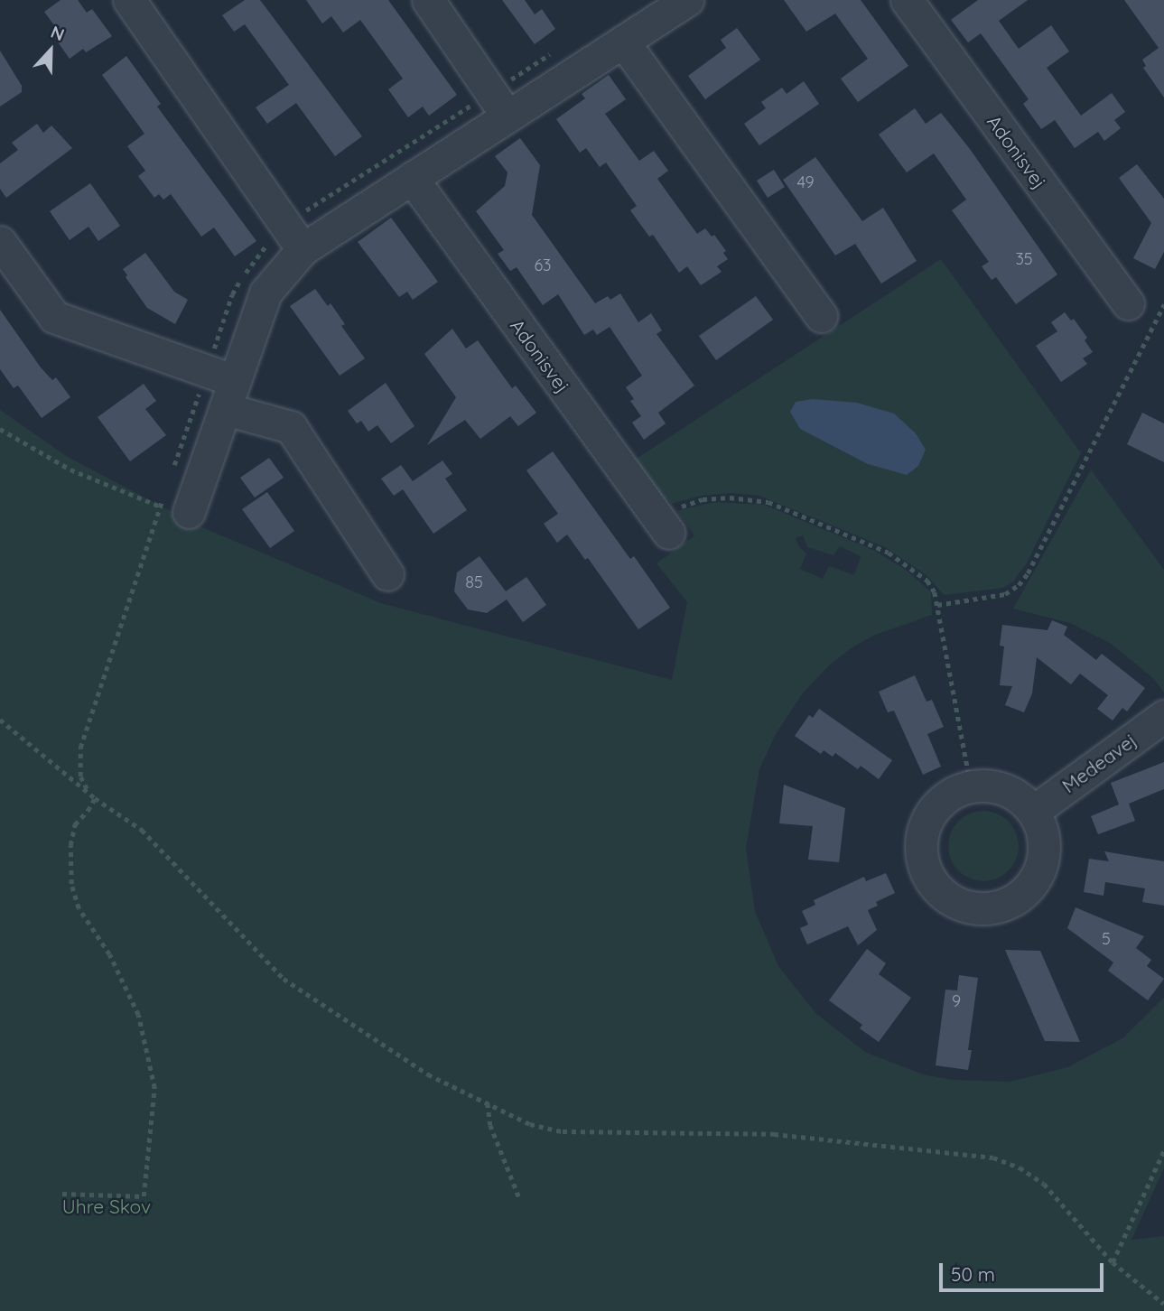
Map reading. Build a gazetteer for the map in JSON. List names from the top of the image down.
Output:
{
  "streets": {
    "street": ["Adonisvej", "Medeavej"]
  },
  "parks": ["Uhre Skov"],
  "house_numbers": [
    "49",
    "35",
    "63",
    "85",
    "5",
    "9"
  ],
  "scale_bar": "50 m",
  "north": "top"
}
